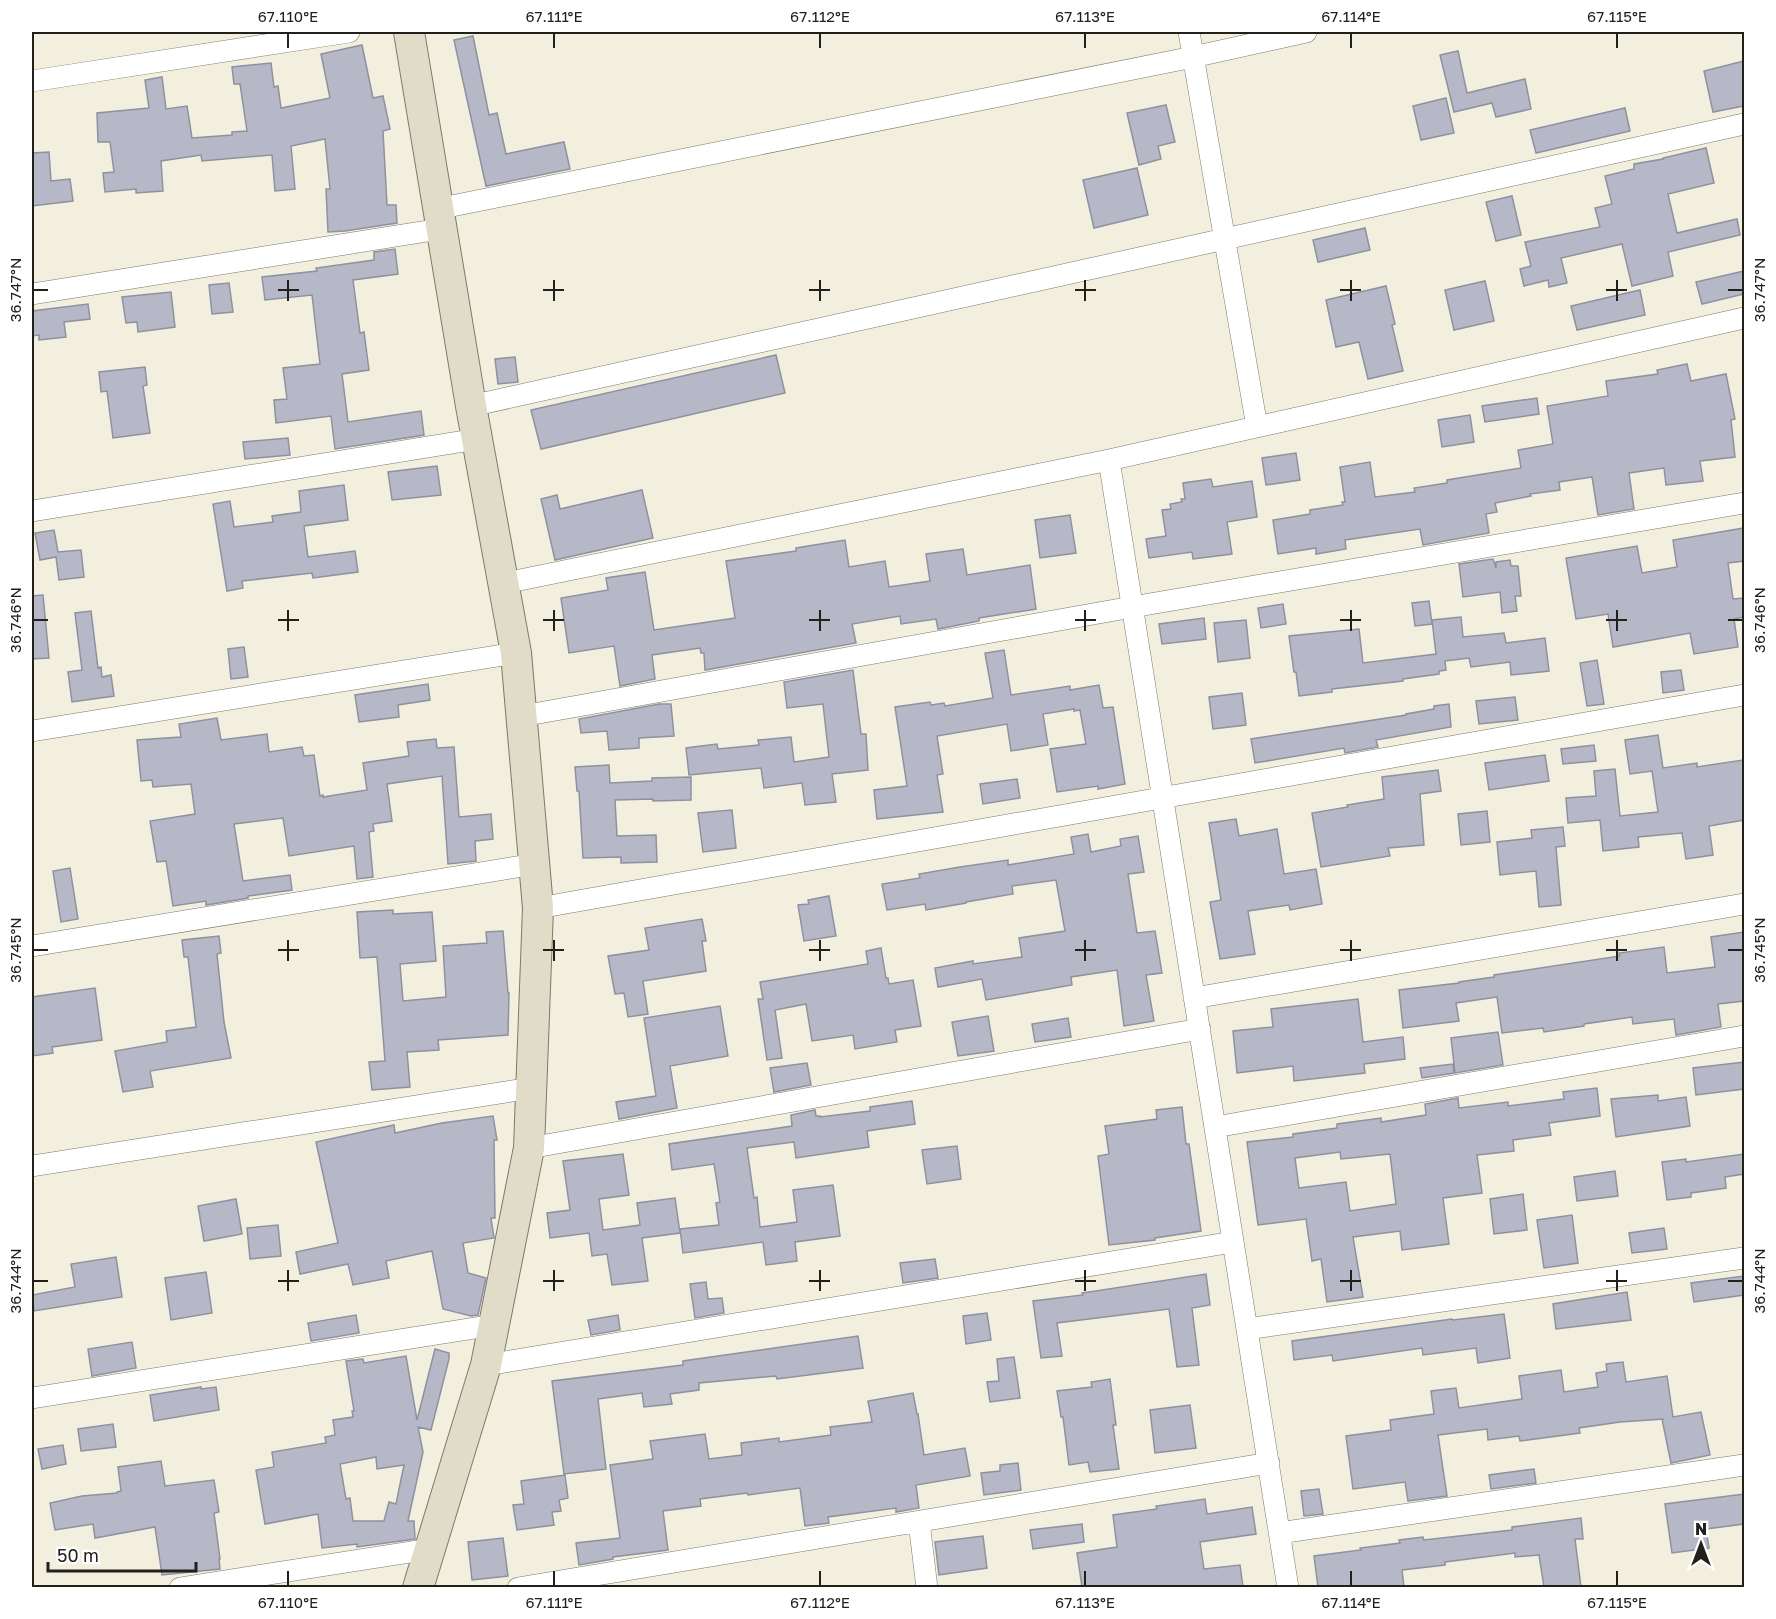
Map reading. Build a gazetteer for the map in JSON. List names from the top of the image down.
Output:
{
  "scale_bar": "50 m",
  "north": "top",
  "coordinates": [
    "67.110°E",
    "67.111°E",
    "67.112°E",
    "67.113°E",
    "67.114°E",
    "67.115°E",
    "36.747°N",
    "36.746°N",
    "36.745°N",
    "36.744°N"
  ]
}
